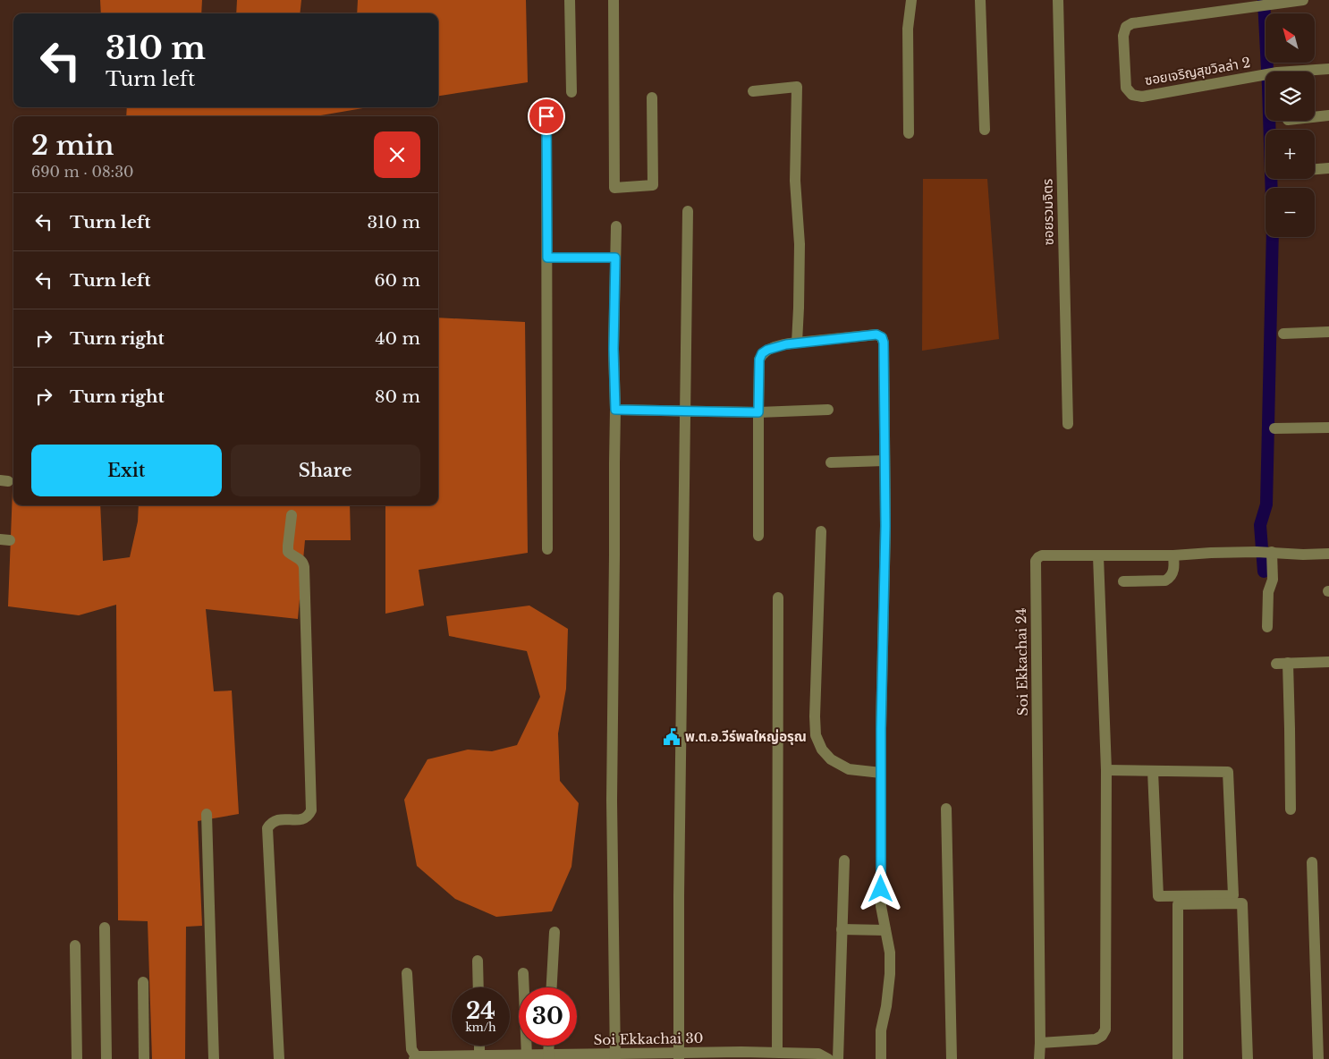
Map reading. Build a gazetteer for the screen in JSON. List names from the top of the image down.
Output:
{
  "streets": {
    "street": [
      "ซอยเจริญสุขวิลล่า 2",
      "ซอยรวมจิตร",
      "Soi Ekkachai 24",
      "Soi Ekkachai 30"
    ]
  },
  "places": {
    "public building": ["พ.ต.อ.วีร์พลใหญ่อรุณ"]
  },
  "north": "top left",
  "page": {
    "map_buttons": ["+", "−"],
    "turn": ["310 m", "Turn left"],
    "heading": ["2 min", "690 m · 08:30"],
    "list": [
      {
        "name": "Turn left",
        "value": "310 m"
      },
      {
        "name": "Turn left",
        "value": "60 m"
      },
      {
        "name": "Turn right",
        "value": "40 m"
      },
      {
        "name": "Turn right",
        "value": "80 m"
      }
    ],
    "buttons": ["Exit", "Share"],
    "speed": "24 km/h",
    "limit": "30"
  }
}
